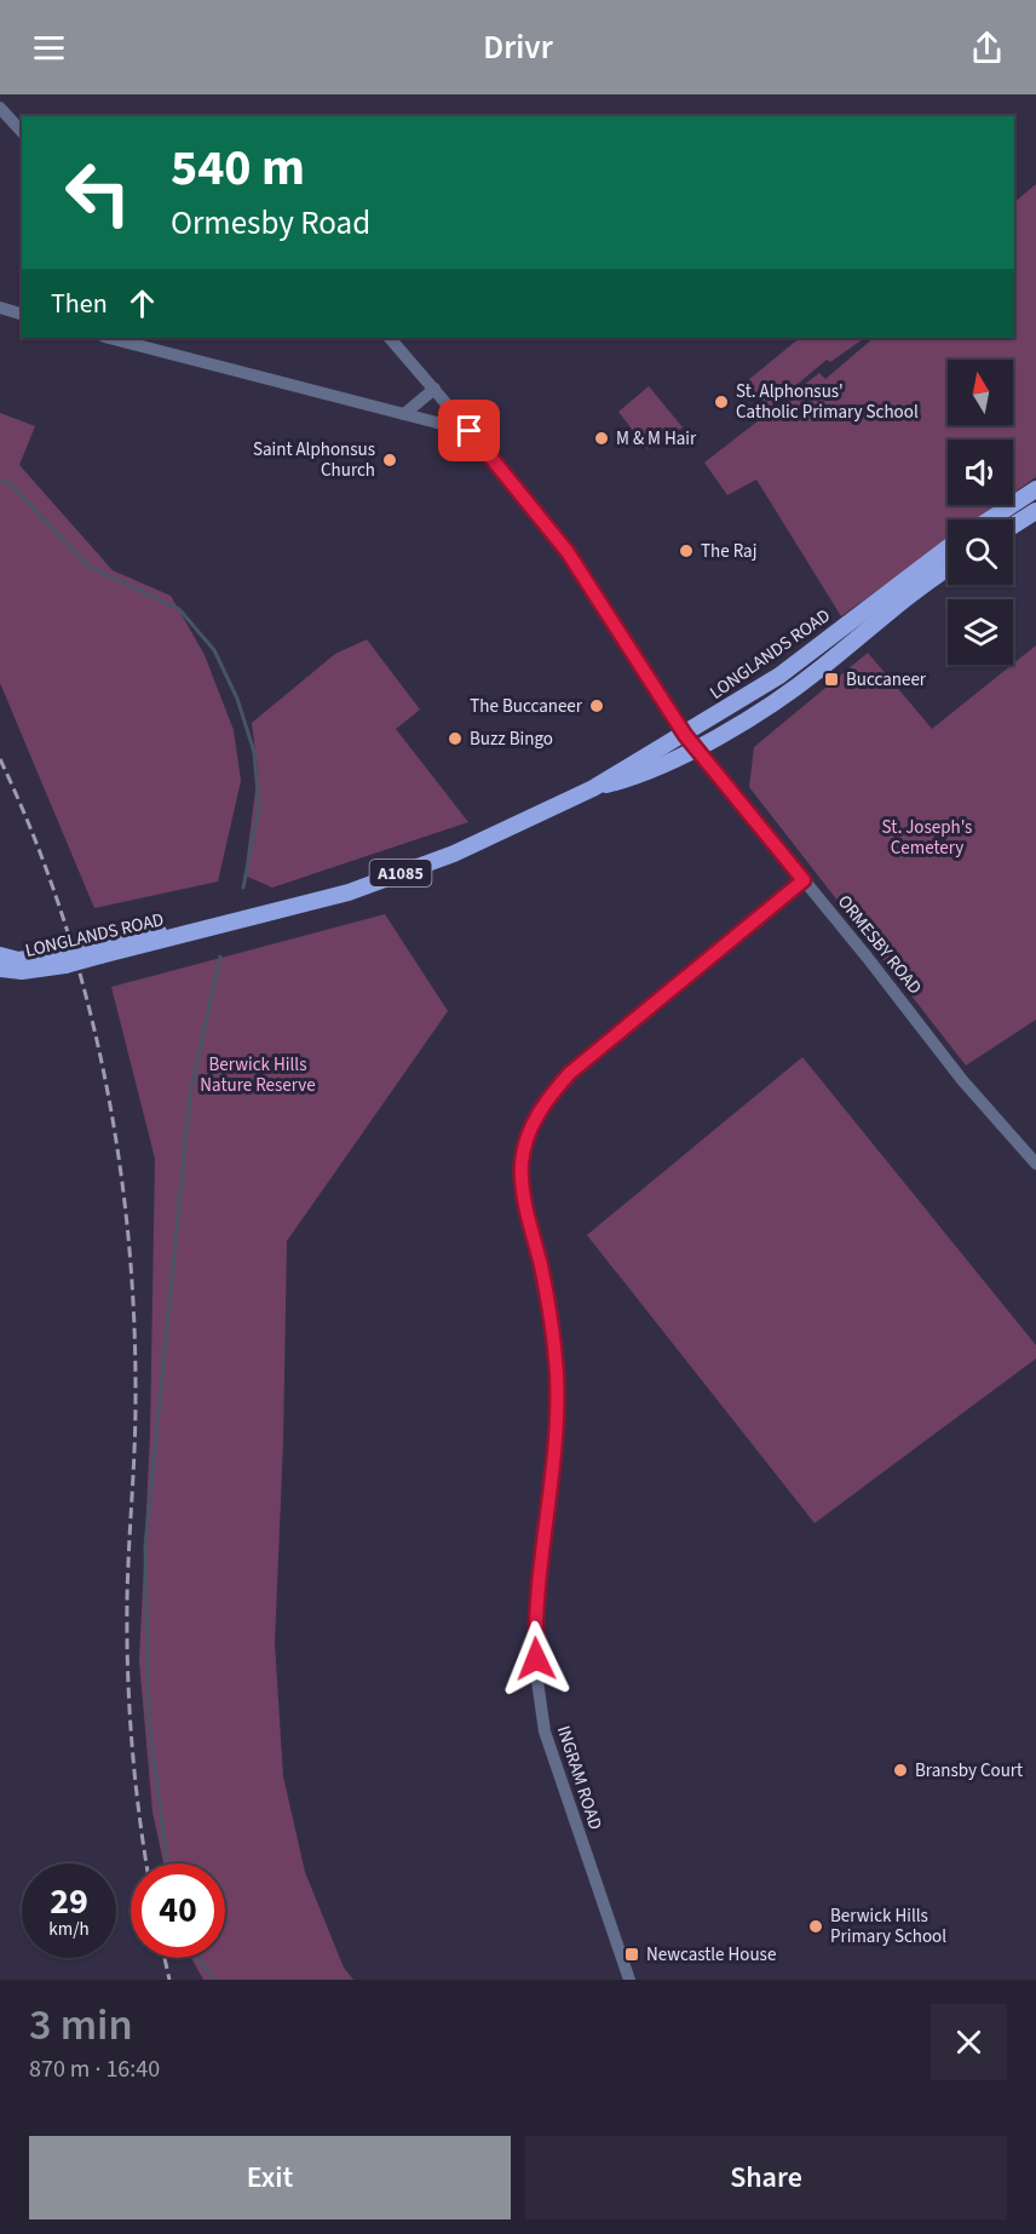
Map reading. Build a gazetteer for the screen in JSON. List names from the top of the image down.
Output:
{
  "streets": {
    "main road": ["LONGLANDS ROAD", "A1085"],
    "street": ["ORMESBY ROAD", "INGRAM ROAD"]
  },
  "crossings": [
    ["LONGLANDS ROAD", "ORMESBY ROAD"],
    ["ORMESBY ROAD", "INGRAM ROAD"]
  ],
  "parks": ["St. Joseph's Cemetery", "Berwick Hills Nature Reserve"],
  "places": {
    "other": [
      "St. Alphonsus' Catholic Primary School",
      "M & M Hair",
      "Saint Alphonsus Church",
      "The Raj",
      "The Buccaneer",
      "Buzz Bingo",
      "Bransby Court",
      "Berwick Hills Primary School"
    ],
    "transit": ["Buccaneer", "Newcastle House"]
  },
  "north": "top",
  "page": {
    "header": "Drivr",
    "turn": ["540 m", "Ormesby Road"],
    "then": "Then",
    "speed": "29 km/h",
    "limit": "40",
    "heading": ["3 min", "870 m · 16:40"],
    "buttons": ["Exit", "Share"]
  }
}
